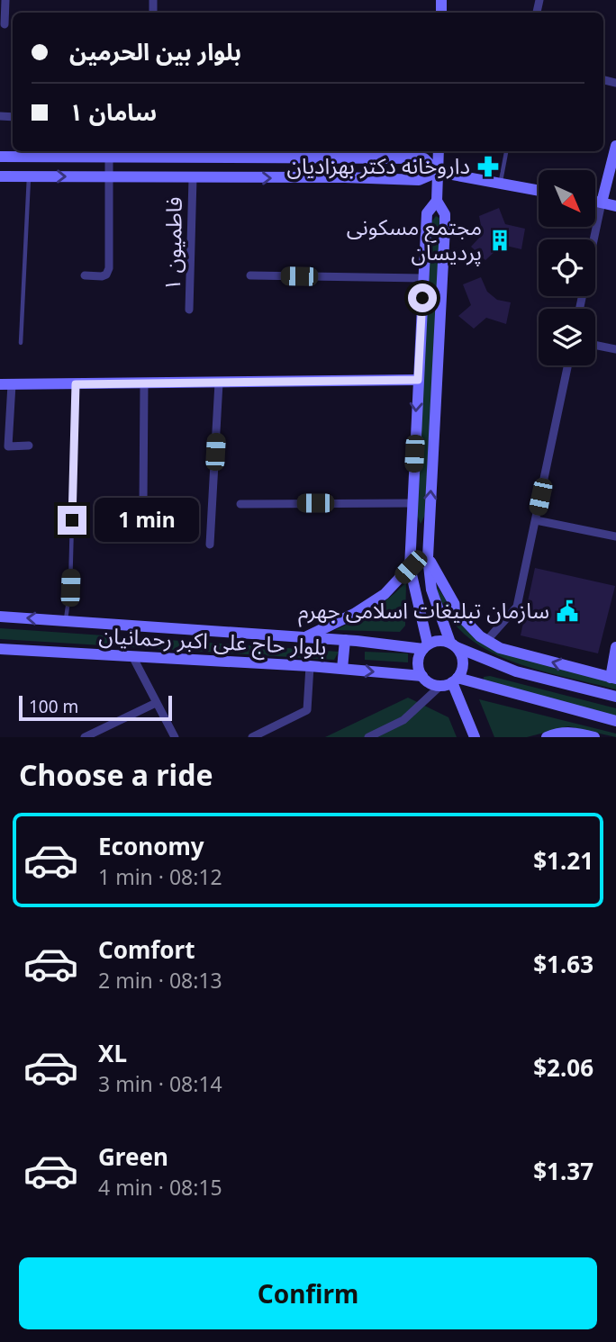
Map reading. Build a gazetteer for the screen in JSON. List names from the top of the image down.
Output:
{
  "streets": {
    "main road": ["بلوار حاج علی اکبر رحمانیان"],
    "street": ["فاطمیون ۱"]
  },
  "places": {
    "pharmacy": ["داروخانه دکتر بهزادیان"],
    "building": ["مجتمع مسکونی پردیسان"],
    "public building": ["سازمان تبلیغات اسلامی جهرم"]
  },
  "scale_bar": "100 m",
  "north": "bottom right",
  "page": {
    "banner": ["بلوار بین الحرمین", "سامان ۱"],
    "bubble": "1 min",
    "scale": "100 m",
    "heading": "Choose a ride",
    "list": [
      {
        "name": "Economy",
        "note": "1 min · 08:12",
        "value": "$1.21"
      },
      {
        "name": "Comfort",
        "note": "2 min · 08:13",
        "value": "$1.63"
      },
      {
        "name": "XL",
        "note": "3 min · 08:14",
        "value": "$2.06"
      },
      {
        "name": "Green",
        "note": "4 min · 08:15",
        "value": "$1.37"
      }
    ],
    "buttons": "Confirm"
  }
}
